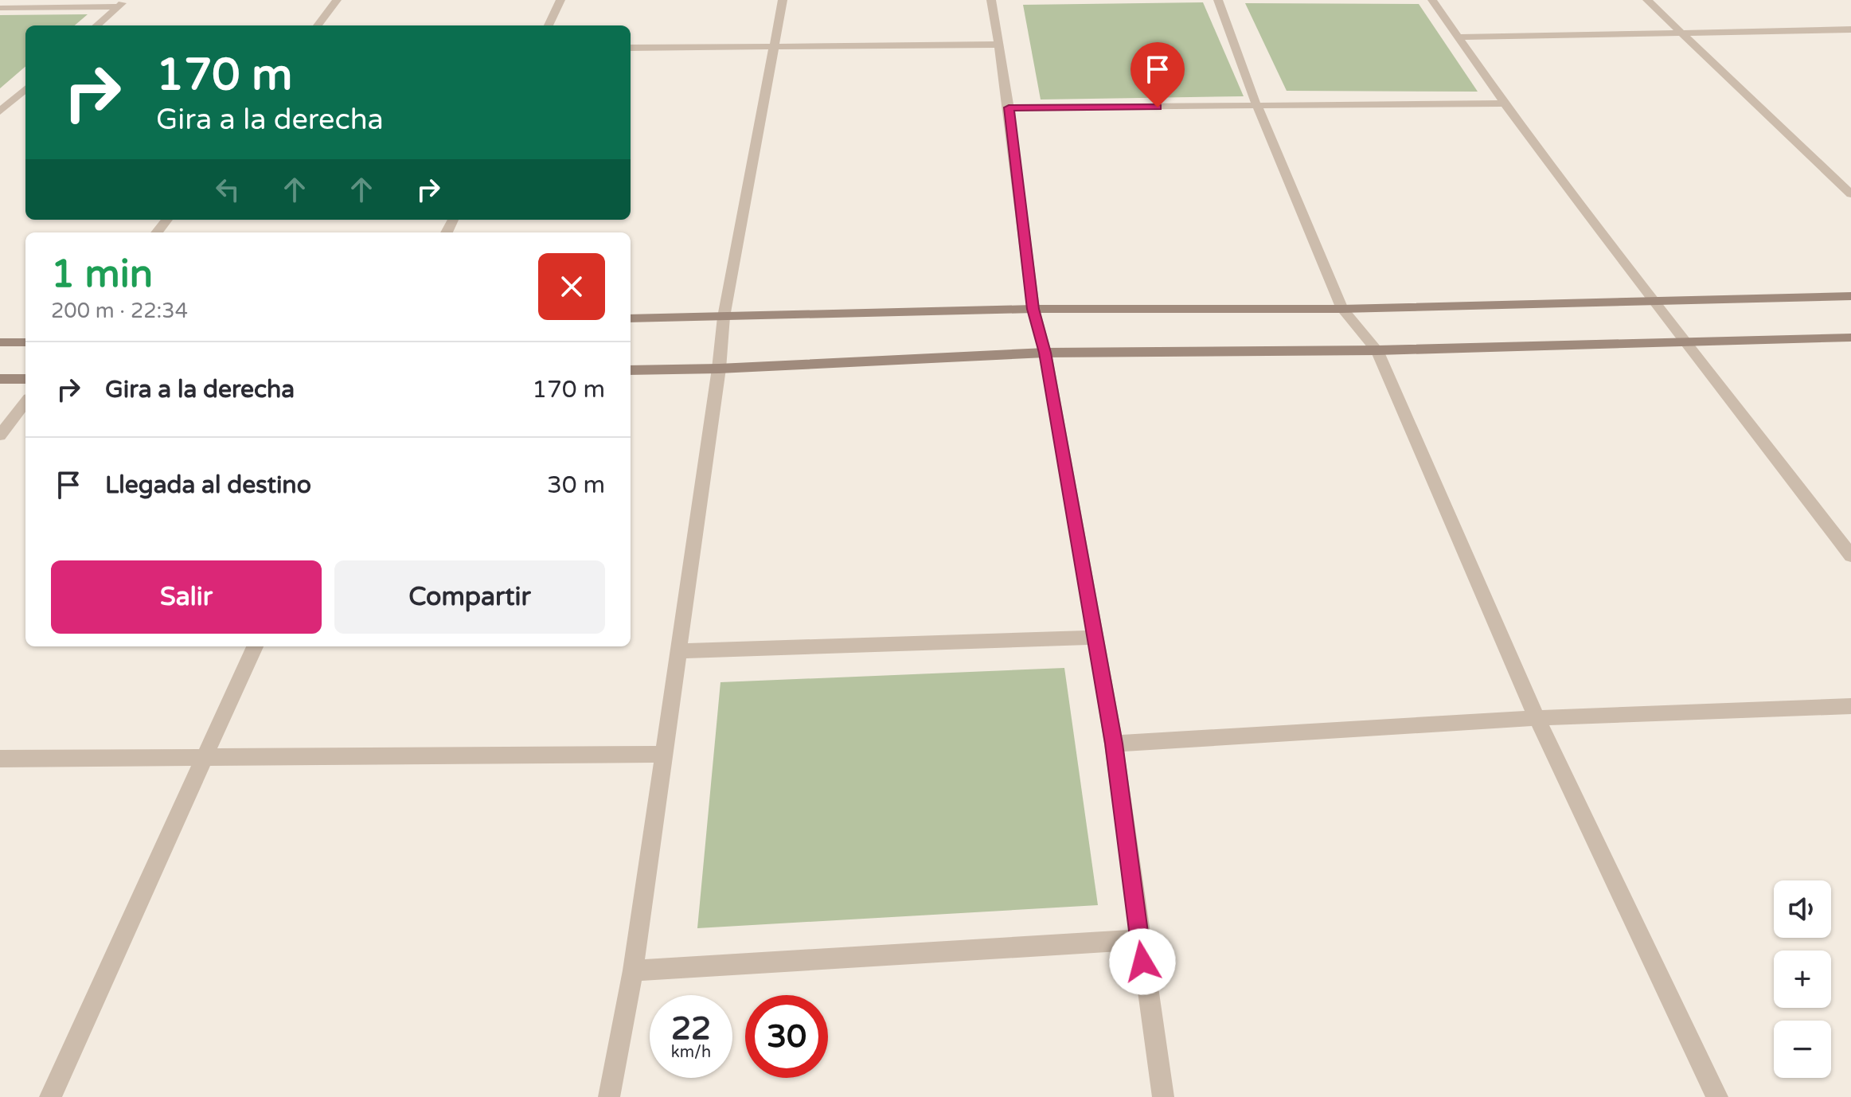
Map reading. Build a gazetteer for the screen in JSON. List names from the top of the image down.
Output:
{
  "page": {
    "turn": ["170 m", "Gira a la derecha"],
    "heading": ["1 min", "200 m · 22:34"],
    "list": [
      {
        "name": "Gira a la derecha",
        "value": "170 m"
      },
      {
        "name": "Llegada al destino",
        "value": "30 m"
      }
    ],
    "buttons": ["Salir", "Compartir"],
    "map_buttons": ["+", "−"],
    "speed": "22 km/h",
    "limit": "30"
  }
}
